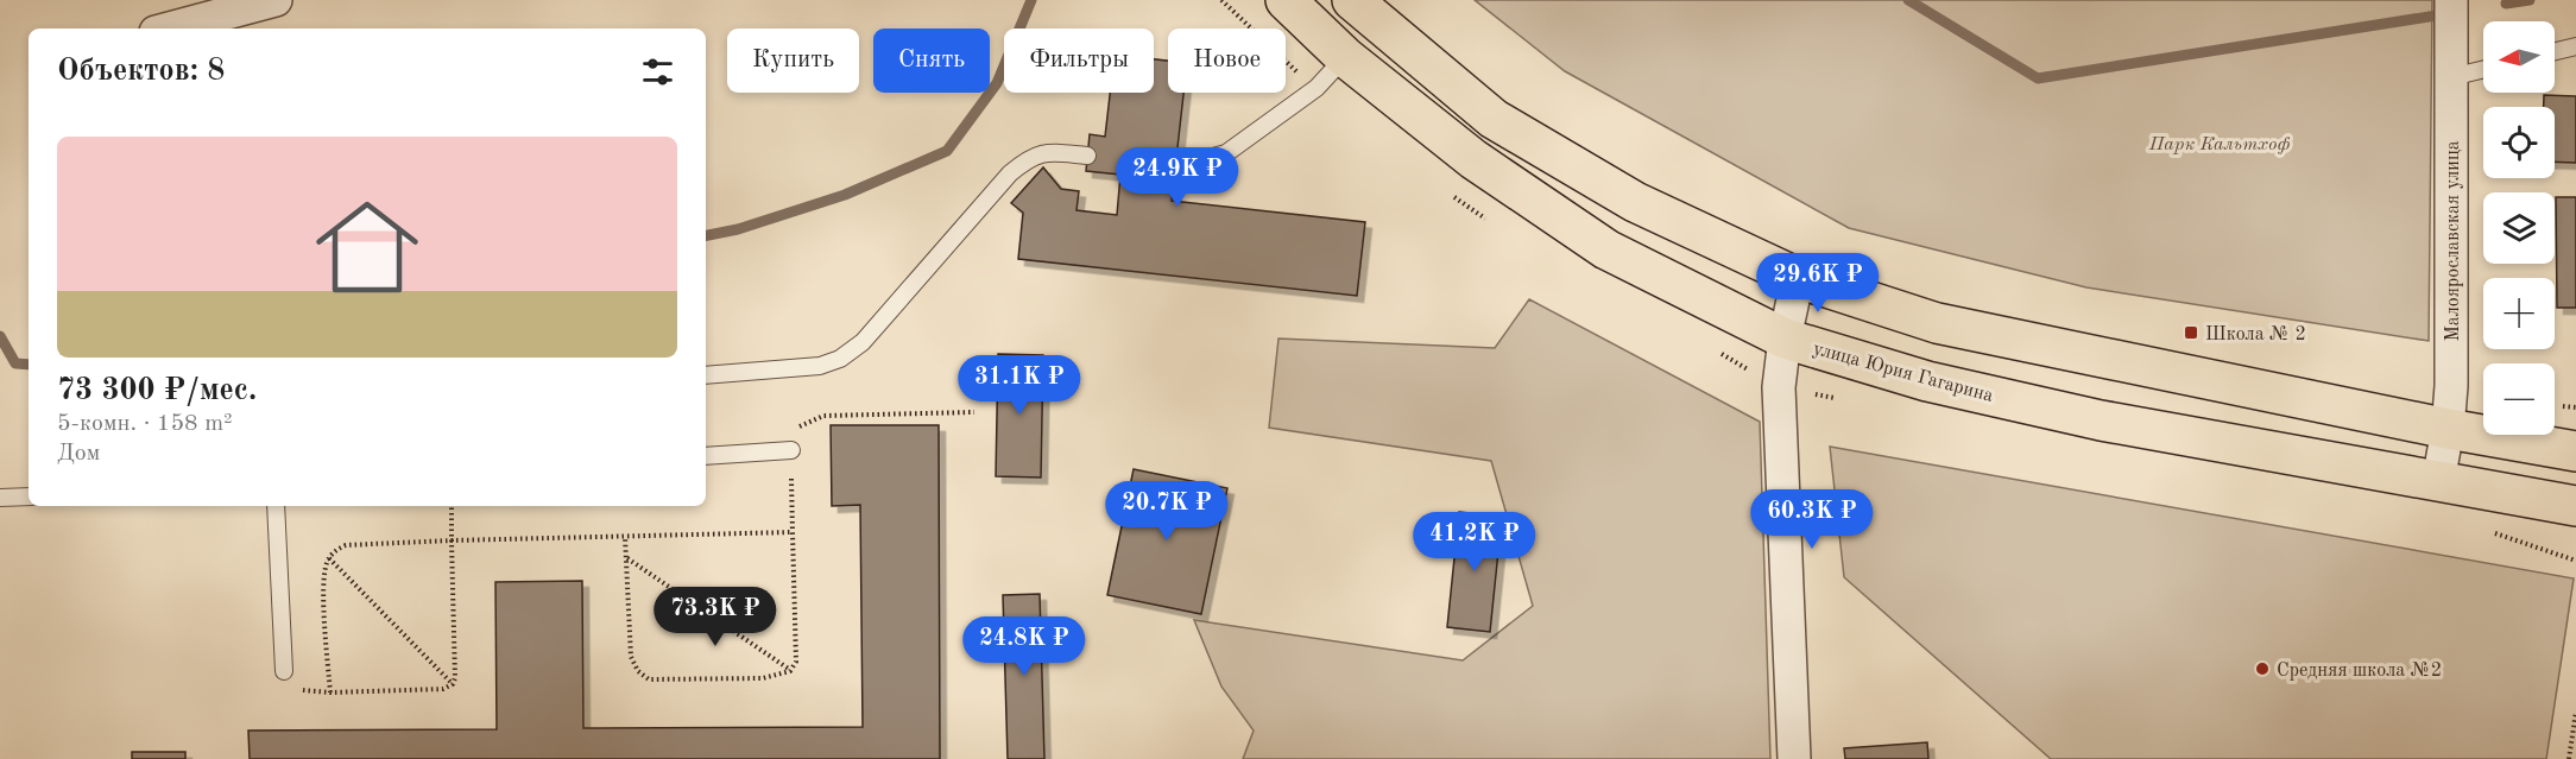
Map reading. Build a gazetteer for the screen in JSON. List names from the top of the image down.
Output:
{
  "streets": {
    "main road": ["улица Юрия Гагарина"],
    "street": ["Малоярославская улица"]
  },
  "crossings": [
    ["Малоярославская улица", "улица Юрия Гагарина"]
  ],
  "parks": ["Парк Кальтхоф"],
  "places": {
    "transit": ["Школа № 2"],
    "other": ["Средняя школа №2"]
  },
  "north": "left",
  "page": {
    "map_buttons": ["+", "−"],
    "chip": [
      "Купить",
      "Снять",
      "Фильтры",
      "Новое"
    ],
    "heading": "Объектов: 8",
    "list": [
      {
        "name": "73 300 ₽/мес.",
        "note": "5-комн. · 158 m² · Дом"
      }
    ],
    "price": [
      "24.9K ₽",
      "29.6K ₽",
      "31.1K ₽",
      "20.7K ₽",
      "60.3K ₽",
      "41.2K ₽",
      "73.3K ₽",
      "24.8K ₽"
    ]
  }
}
